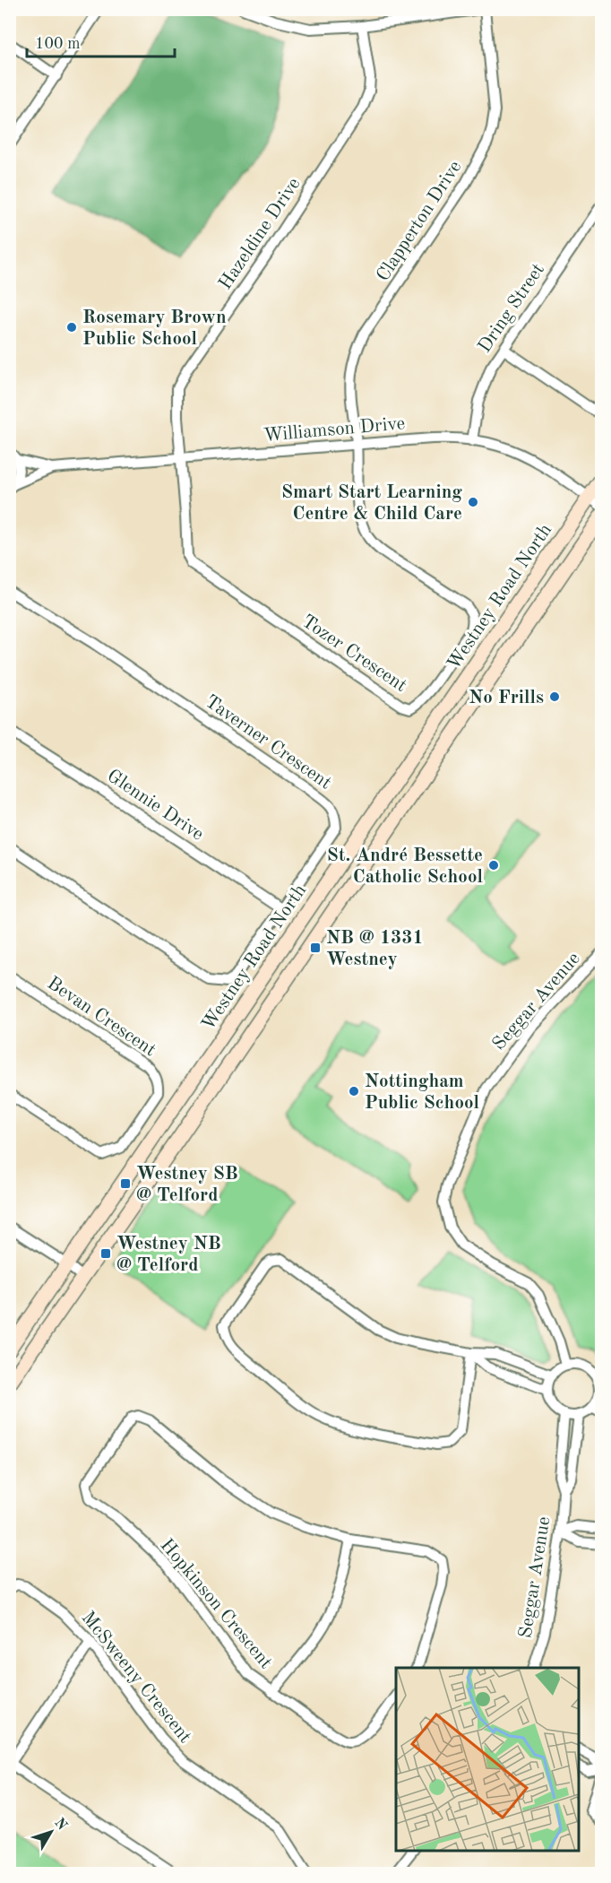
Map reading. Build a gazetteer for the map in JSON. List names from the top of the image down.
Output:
{
  "streets": {
    "main road": ["Westney Road North"],
    "street": [
      "Clapperton Drive",
      "Hazeldine Drive",
      "Dring Street",
      "Williamson Drive",
      "Tozer Crescent",
      "Taverner Crescent",
      "Glennie Drive",
      "Seggar Avenue",
      "Bevan Crescent",
      "Hopkinson Crescent",
      "McSweeny Crescent"
    ]
  },
  "crossings": [
    ["Clapperton Drive", "Williamson Drive"],
    ["Clapperton Drive", "Tozer Crescent"],
    ["Hazeldine Drive", "Williamson Drive"],
    ["Hazeldine Drive", "Tozer Crescent"],
    ["Dring Street", "Williamson Drive"],
    ["Williamson Drive", "Westney Road North"],
    ["Williamson Drive", "Tozer Crescent"],
    ["Taverner Crescent", "Glennie Drive"]
  ],
  "places": {
    "other": [
      "Rosemary Brown Public School",
      "Smart Start Learning Centre & Child Care",
      "No Frills",
      "St. André Bessette Catholic School",
      "Nottingham Public School"
    ],
    "transit": ["NB @ 1331 Westney", "Westney SB @ Telford", "Westney NB @ Telford"]
  },
  "scale_bar": "100 m",
  "north": "top right"
}
